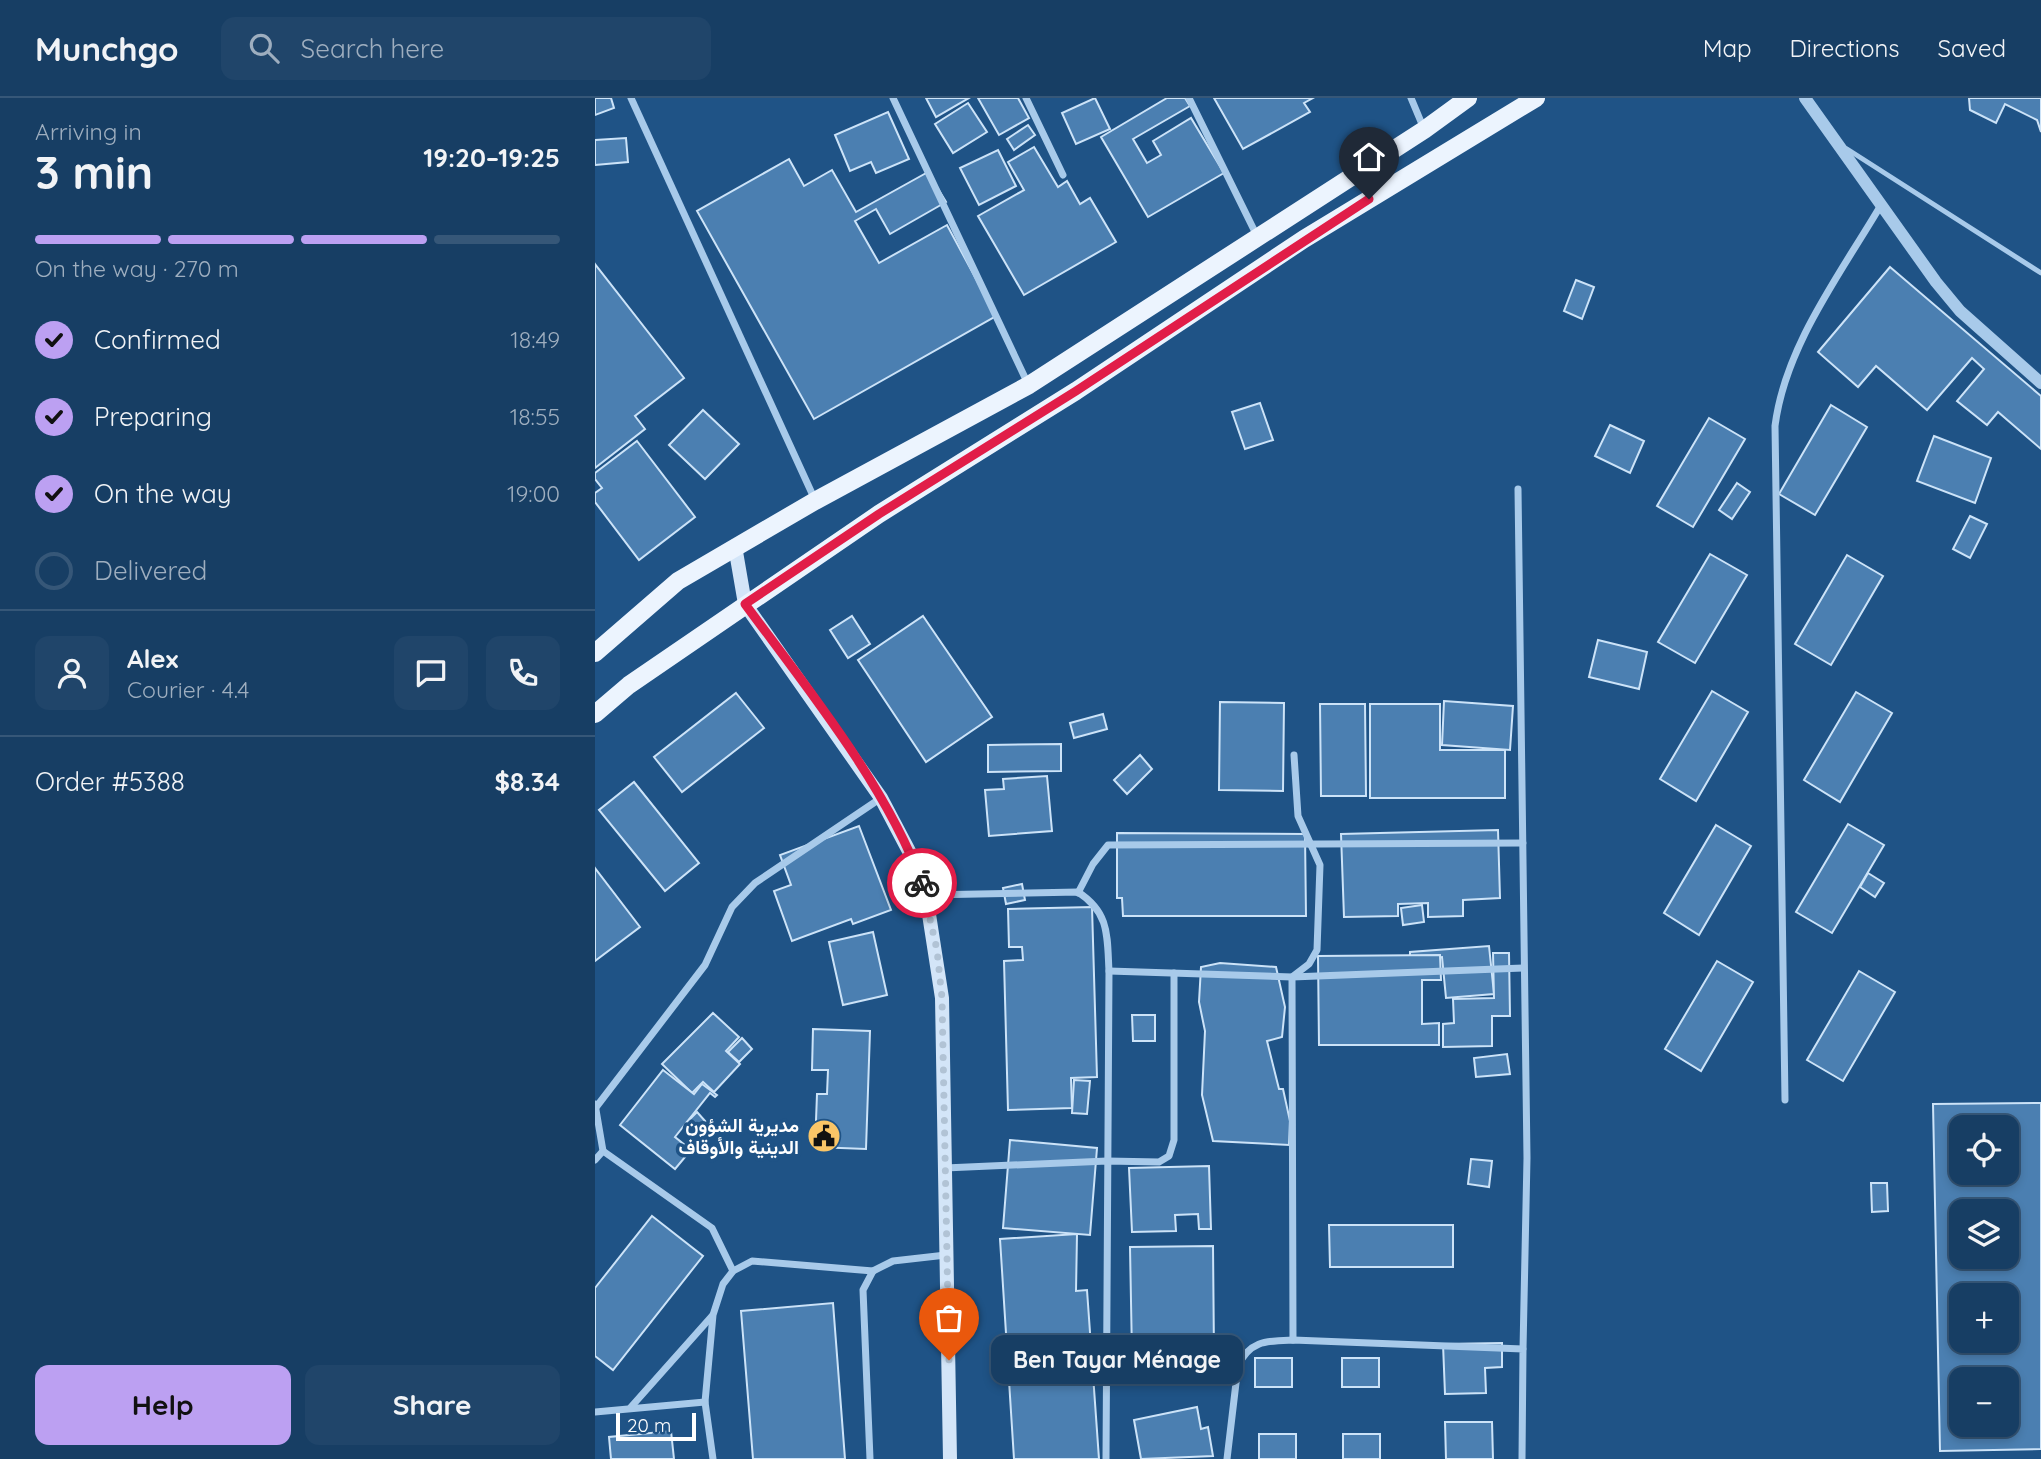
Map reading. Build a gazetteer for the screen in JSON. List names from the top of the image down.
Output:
{
  "places": {
    "public building": ["مديرية الشؤون الدينية والأوقاف"],
    "other": ["Ben Tayar Ménage"]
  },
  "scale_bar": "20 m",
  "page": {
    "header": "Munchgo",
    "search": "Search here",
    "nav": ["Map", "Directions", "Saved"],
    "heading": ["3 min", "Arriving in", "19:20–19:25"],
    "panel": [
      "Alex",
      "Courier · 4.4",
      "Order #5388",
      "$8.34"
    ],
    "bar": "On the way · 270 m",
    "list": [
      ["Confirmed", "18:49"],
      ["Preparing", "18:55"],
      ["On the way", "19:00"],
      "Delivered"
    ],
    "map_buttons": ["+", "−"],
    "bubble": "Ben Tayar Ménage",
    "buttons": ["Help", "Share"],
    "scale": "20 m"
  }
}
